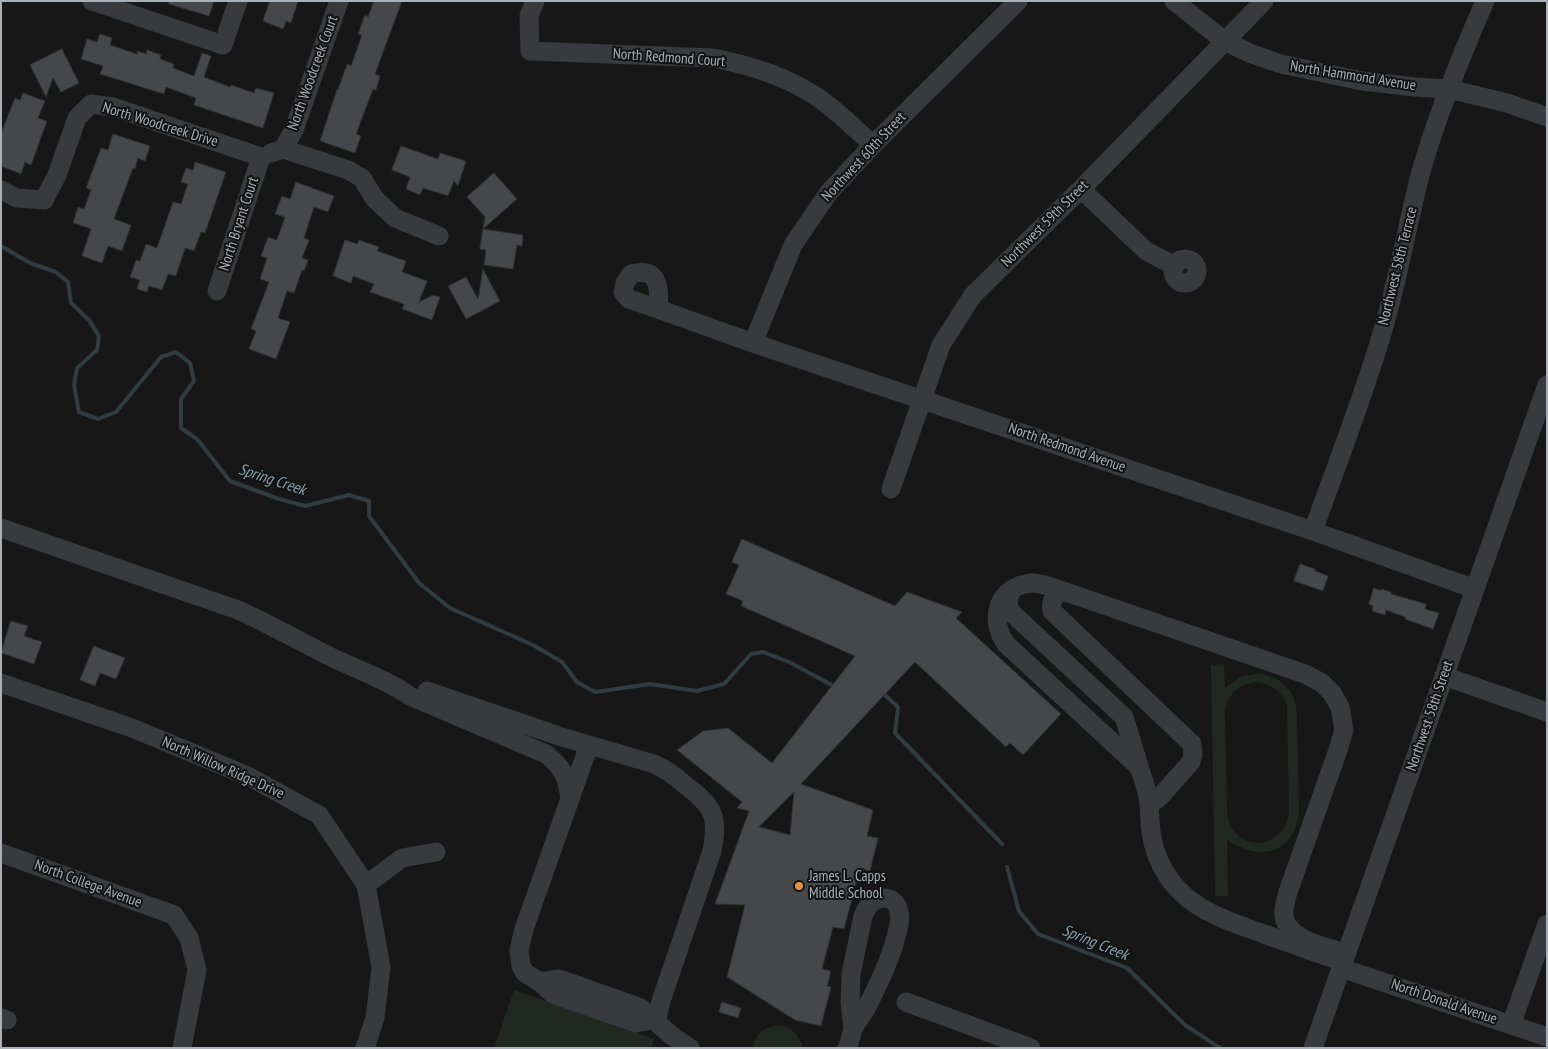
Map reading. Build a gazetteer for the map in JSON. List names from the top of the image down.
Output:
{
  "streets": {
    "street": [
      "North Redmond Court",
      "North Woodcreek Court",
      "North Hammond Avenue",
      "North Woodcreek Drive",
      "Northwest 60th Street",
      "North Bryant Court",
      "Northwest 59th Street",
      "Northwest 58th Terrace",
      "North Redmond Avenue",
      "Northwest 58th Street",
      "North Willow Ridge Drive",
      "North College Avenue",
      "North Donald Avenue"
    ]
  },
  "crossings": [
    ["North Redmond Court", "Northwest 60th Street"],
    ["North Woodcreek Court", "North Woodcreek Drive"],
    ["North Woodcreek Court", "North Bryant Court"],
    ["North Hammond Avenue", "Northwest 59th Street"],
    ["North Hammond Avenue", "Northwest 58th Terrace"],
    ["North Woodcreek Drive", "North Bryant Court"],
    ["Northwest 60th Street", "North Redmond Avenue"],
    ["Northwest 59th Street", "North Redmond Avenue"],
    ["Northwest 58th Terrace", "North Redmond Avenue"],
    ["North Redmond Avenue", "Northwest 58th Street"],
    ["Northwest 58th Street", "North Donald Avenue"]
  ],
  "water": ["Spring Creek"],
  "places": ["James L. Capps Middle School"]
}
